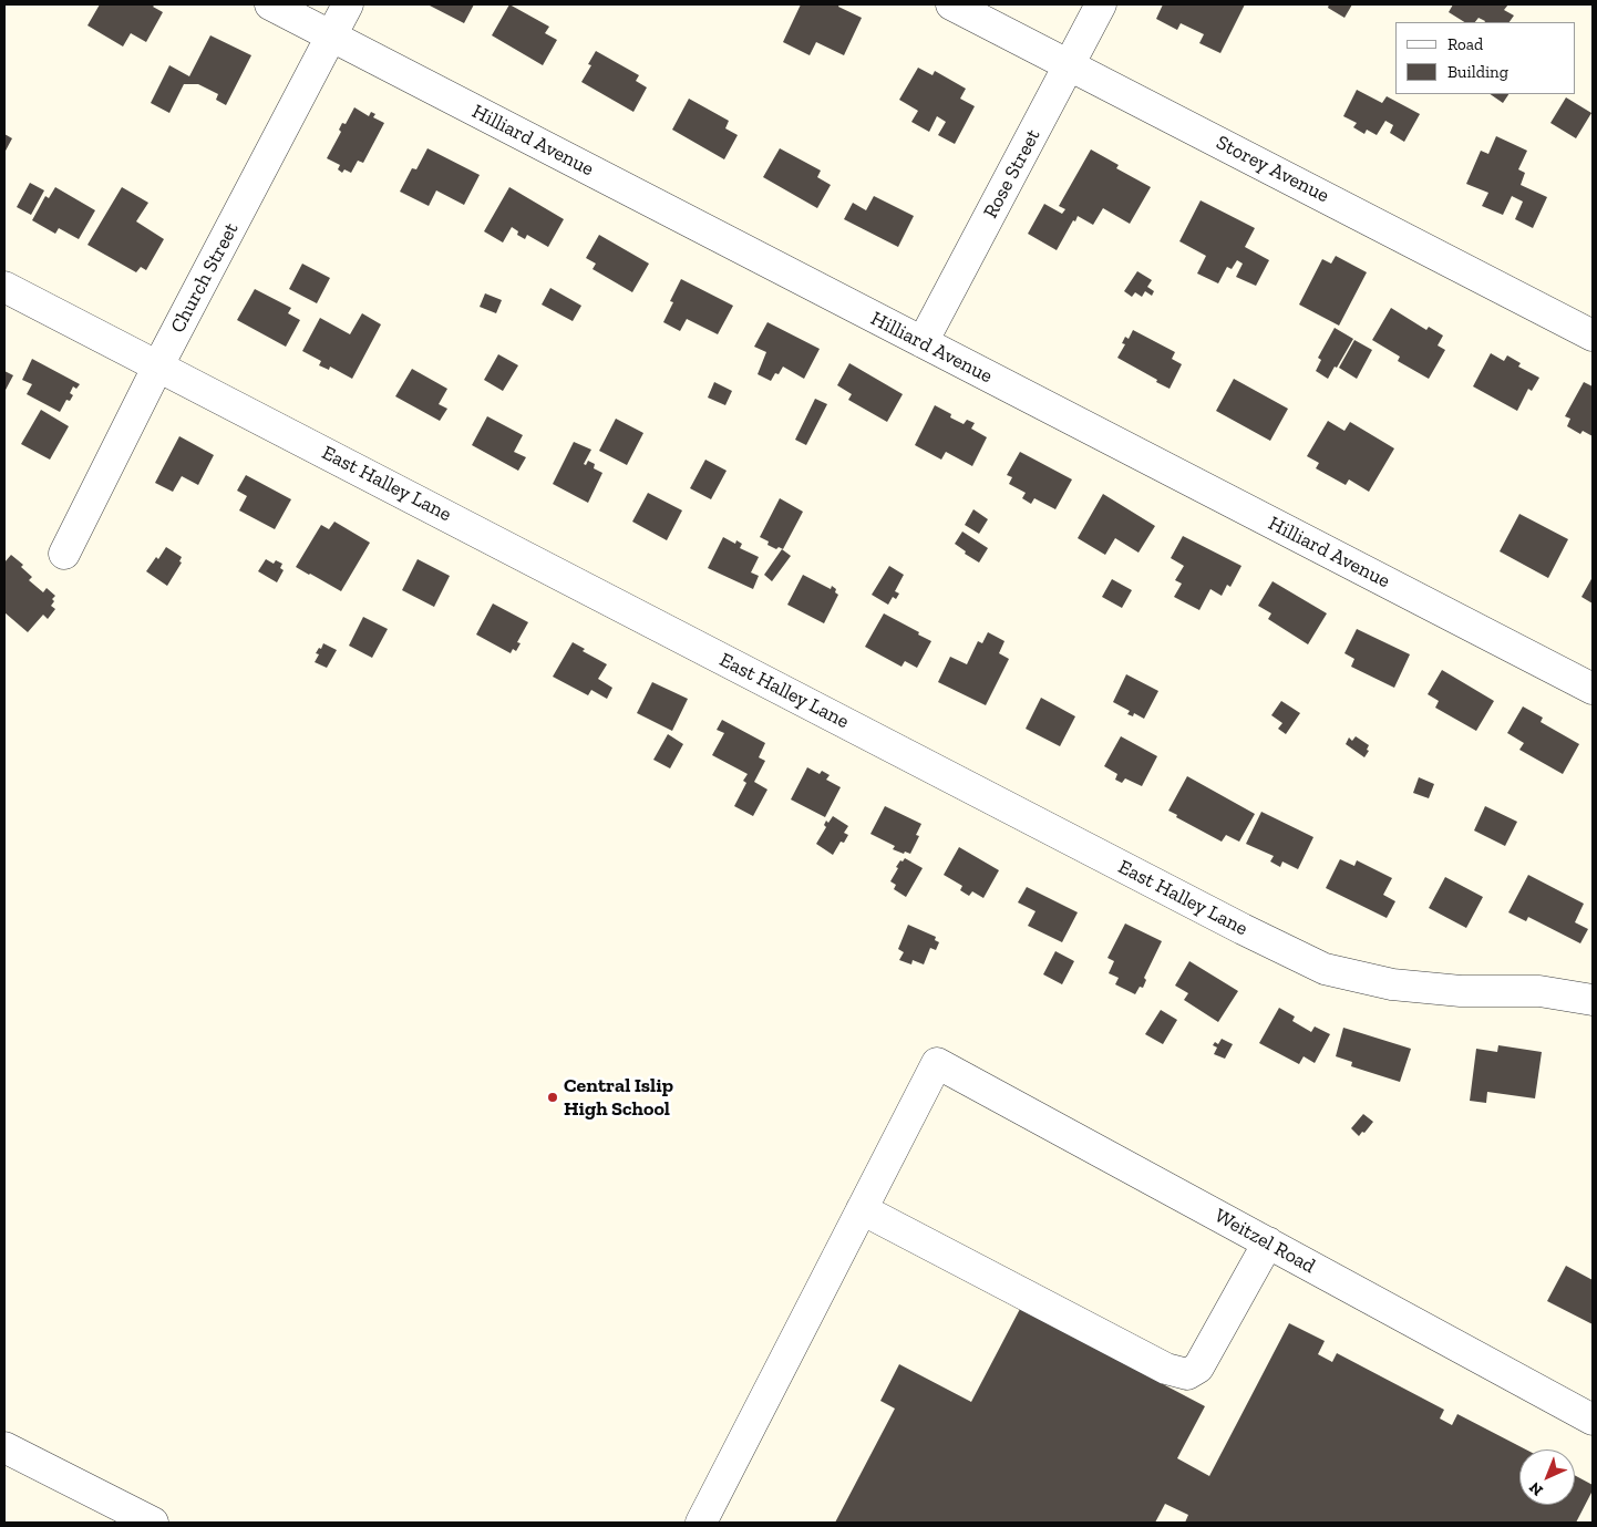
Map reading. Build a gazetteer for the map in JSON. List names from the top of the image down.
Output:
{
  "streets": {
    "street": [
      "Hilliard Avenue",
      "Storey Avenue",
      "Rose Street",
      "Church Street",
      "East Halley Lane",
      "Weitzel Road"
    ]
  },
  "crossings": [
    ["Hilliard Avenue", "Rose Street"],
    ["Hilliard Avenue", "Church Street"],
    ["Storey Avenue", "Rose Street"],
    ["Church Street", "East Halley Lane"]
  ],
  "places": ["Central Islip High School"],
  "legend": ["Road", "Building"],
  "north": "bottom left"
}
